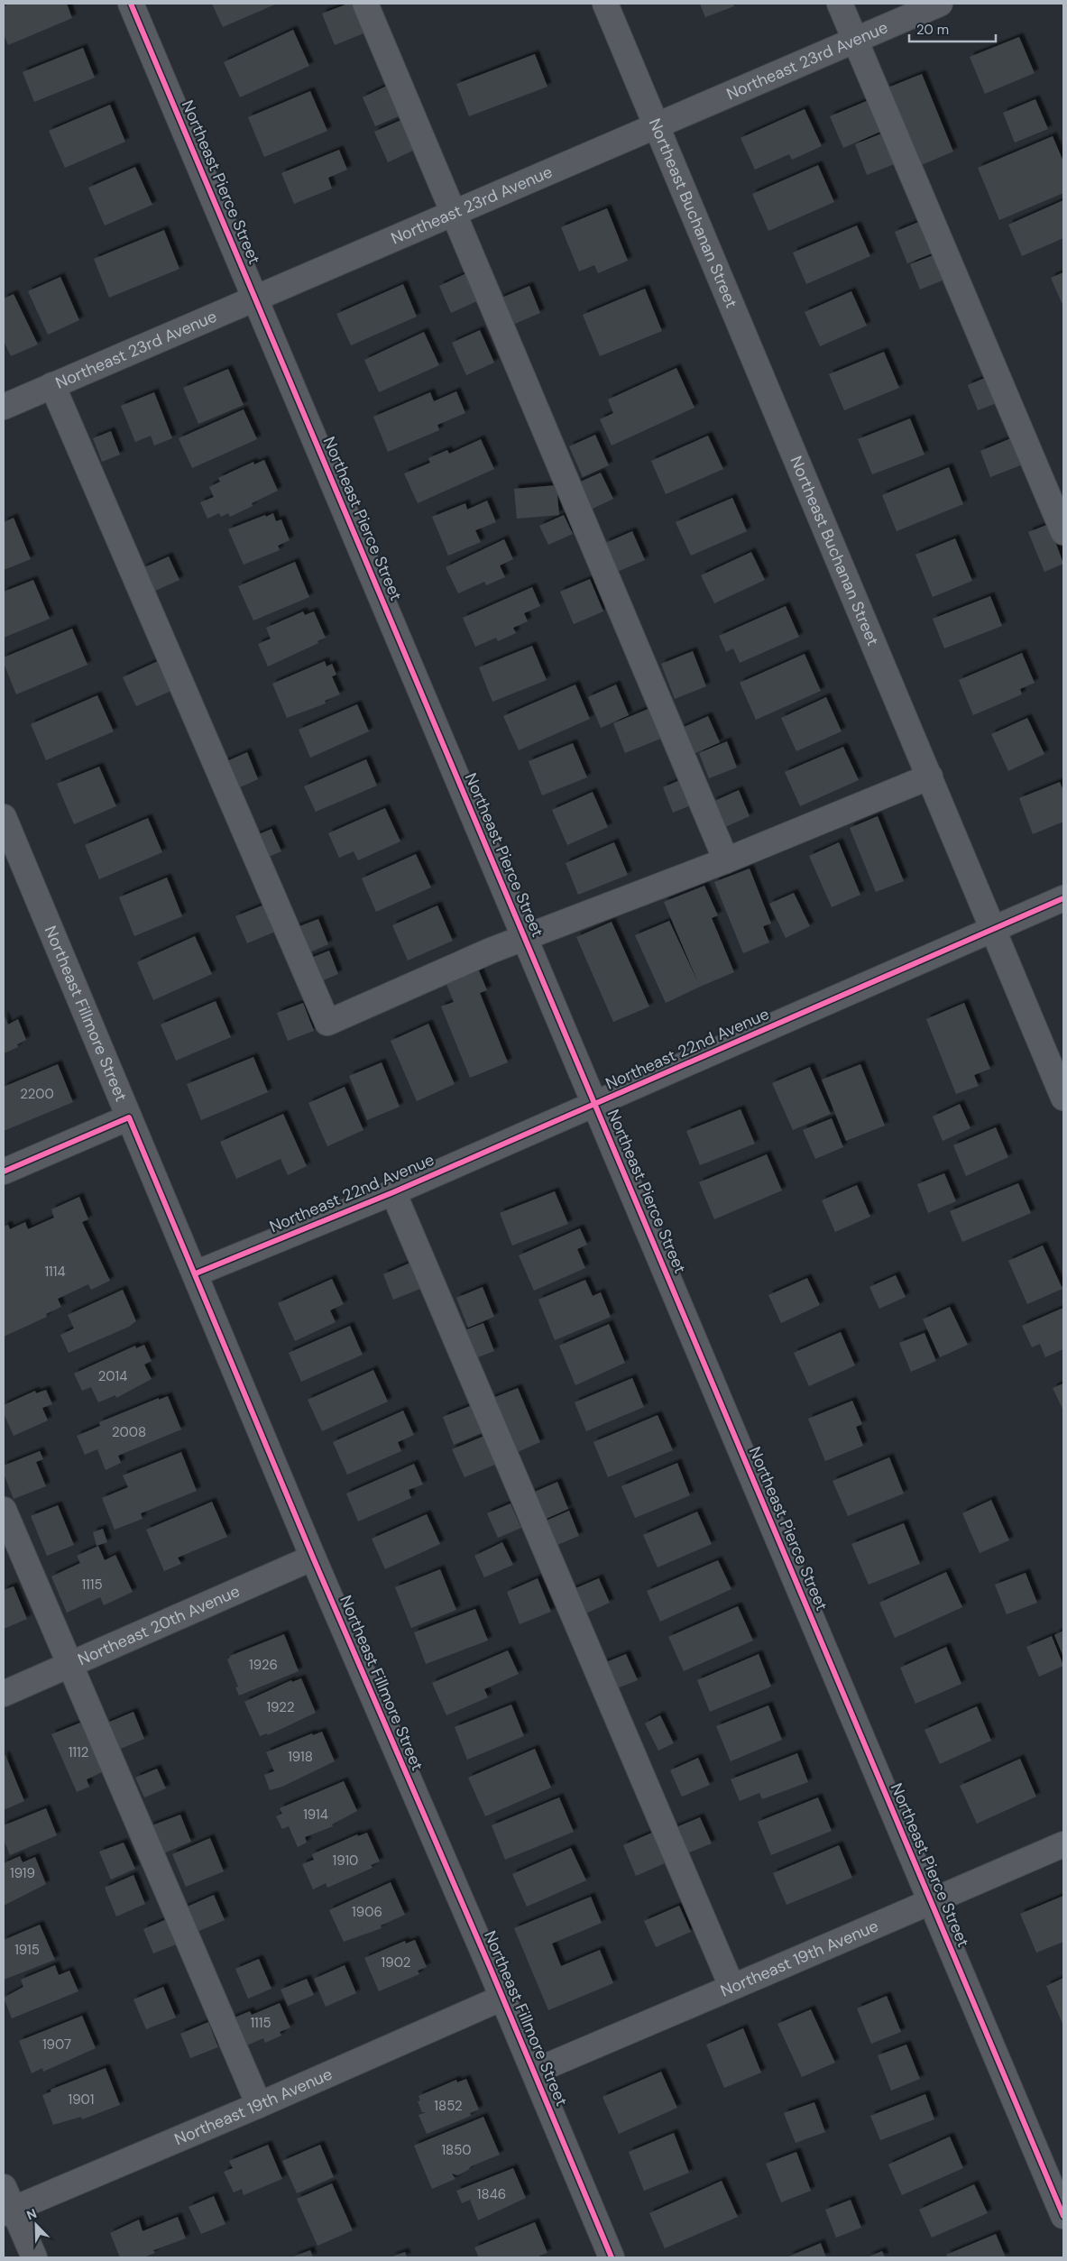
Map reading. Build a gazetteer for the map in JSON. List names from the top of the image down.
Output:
{
  "streets": {
    "street": [
      "Northeast 23rd Avenue",
      "Northeast Pierce Street",
      "Northeast Buchanan Street",
      "Northeast Fillmore Street",
      "Northeast 22nd Avenue",
      "Northeast 20th Avenue",
      "Northeast 19th Avenue"
    ]
  },
  "crossings": [
    ["Northeast 23rd Avenue", "Northeast Pierce Street"],
    ["Northeast 23rd Avenue", "Northeast Buchanan Street"],
    ["Northeast Pierce Street", "Northeast 22nd Avenue"],
    ["Northeast Pierce Street", "Northeast 19th Avenue"],
    ["Northeast Buchanan Street", "Northeast 22nd Avenue"],
    ["Northeast Fillmore Street", "Northeast 22nd Avenue"],
    ["Northeast Fillmore Street", "Northeast 20th Avenue"],
    ["Northeast Fillmore Street", "Northeast 19th Avenue"]
  ],
  "house_numbers": [
    "2200",
    "1114",
    "2014",
    "2008",
    "1115",
    "1926",
    "1922",
    "1112",
    "1918",
    "1914",
    "1910",
    "1919",
    "1906",
    "1915",
    "1902",
    "1115",
    "1907",
    "1901",
    "1852",
    "1850",
    "1846"
  ],
  "scale_bar": "20 m",
  "north": "top left"
}
